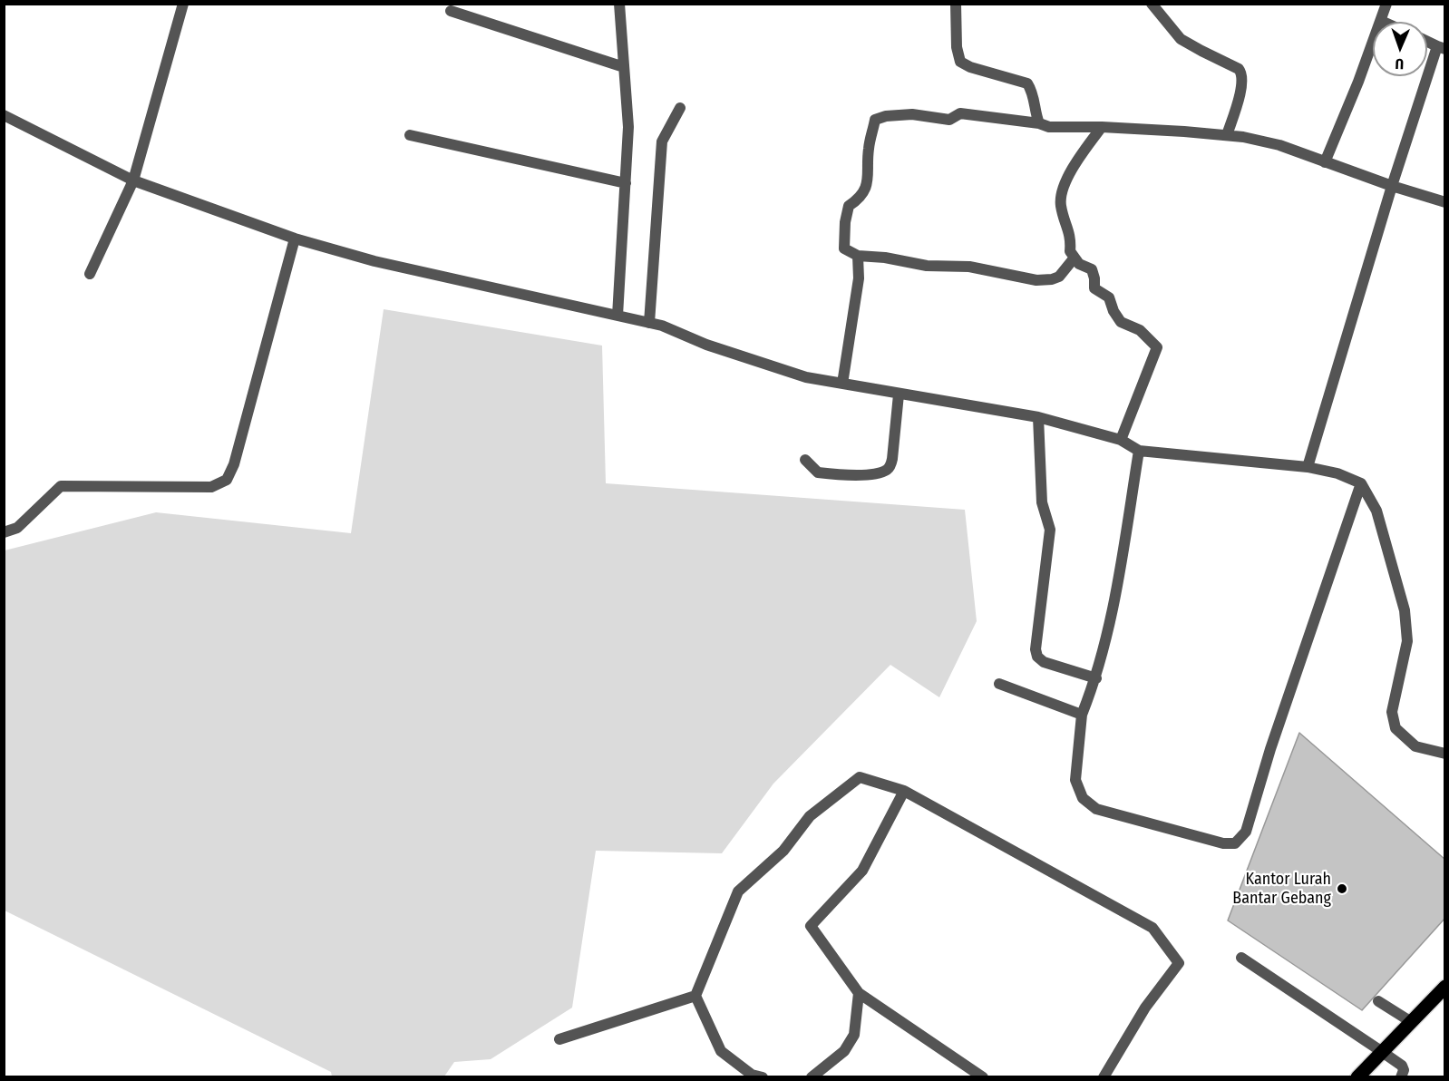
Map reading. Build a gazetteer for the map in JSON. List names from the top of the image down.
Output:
{
  "places": ["Kantor Lurah Bantar Gebang"],
  "north": "bottom"
}
